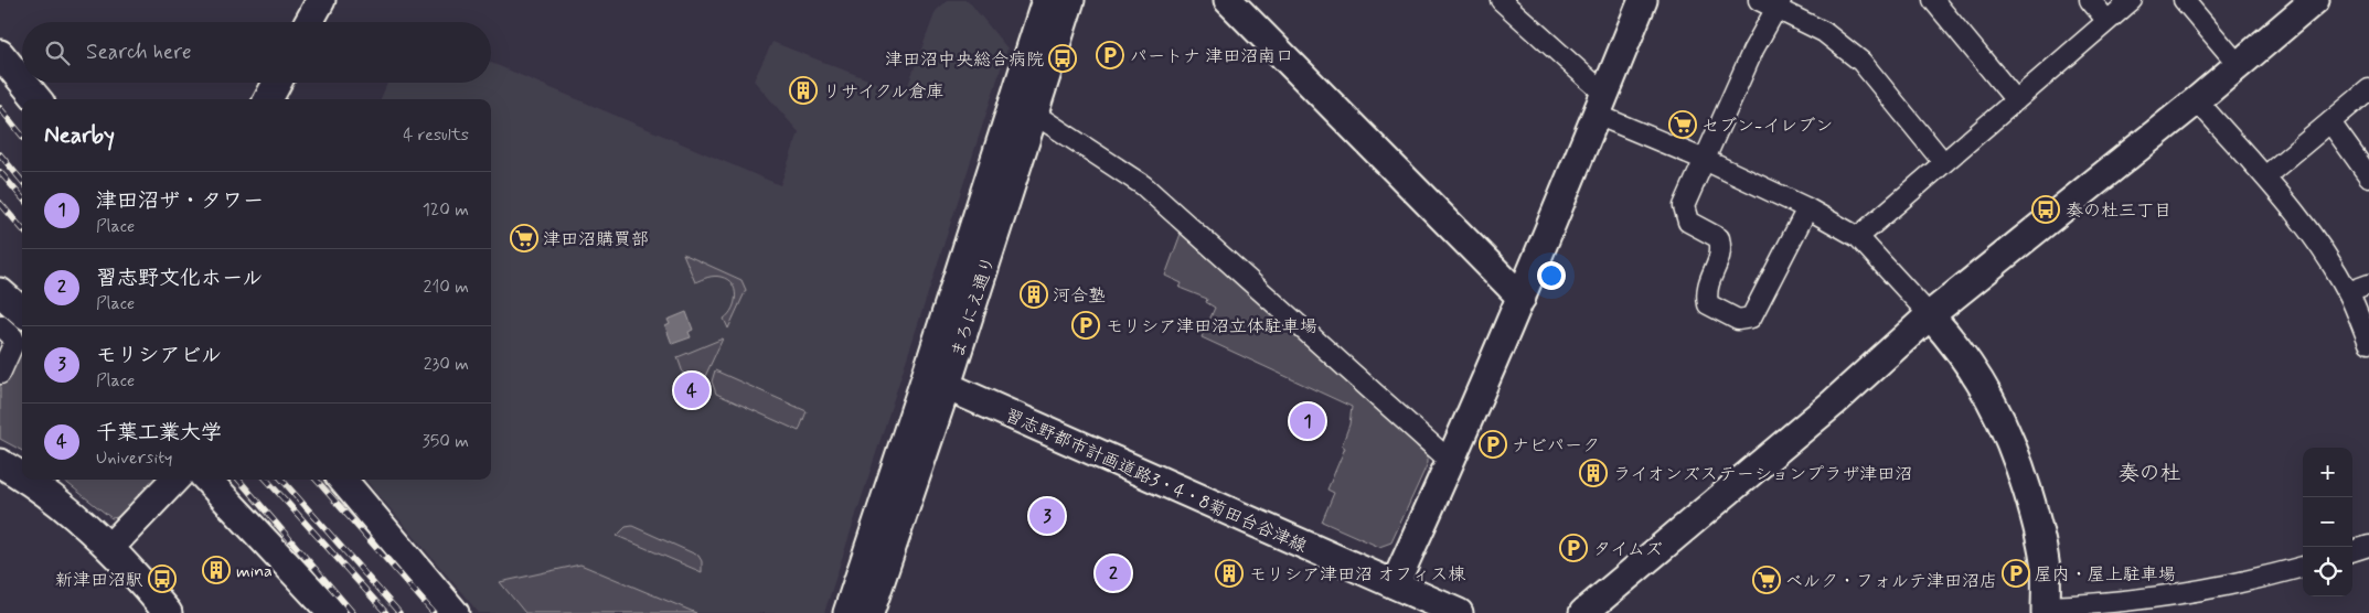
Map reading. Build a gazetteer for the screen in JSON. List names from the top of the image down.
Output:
{
  "streets": {
    "street": ["まろにえ通り", "習志野都市計画道路3・4・8菊田台谷津線"]
  },
  "crossings": [
    ["まろにえ通り", "習志野都市計画道路3・4・8菊田台谷津線"]
  ],
  "districts": ["奏の杜"],
  "places": {
    "parking": [
      "パートナ 津田沼南口",
      "モリシア津田沼立体駐車場",
      "ナビパーク",
      "タイムズ",
      "屋内・屋上駐車場"
    ],
    "bus stop": ["津田沼中央総合病院", "奏の杜三丁目", "新津田沼駅"],
    "building": [
      "リサイクル倉庫",
      "河合塾",
      "ライオンズステーションプラザ津田沼",
      "mina",
      "モリシア津田沼 オフィス棟"
    ],
    "supermarket": ["セブン-イレブン", "津田沼購買部", "ベルク・フォルテ津田沼店"]
  },
  "page": {
    "search": "Search here",
    "heading": ["Nearby", "4 results"],
    "list": [
      {
        "mark": "1",
        "name": "津田沼ザ・タワー",
        "note": "Place",
        "value": "120 m"
      },
      {
        "mark": "2",
        "name": "習志野文化ホール",
        "note": "Place",
        "value": "210 m"
      },
      {
        "mark": "3",
        "name": "モリシアビル",
        "note": "Place",
        "value": "230 m"
      },
      {
        "mark": "4",
        "name": "千葉工業大学",
        "note": "University",
        "value": "350 m"
      }
    ],
    "pins": [
      "4",
      "1",
      "3",
      "2"
    ],
    "map_buttons": ["+", "−"]
  }
}
